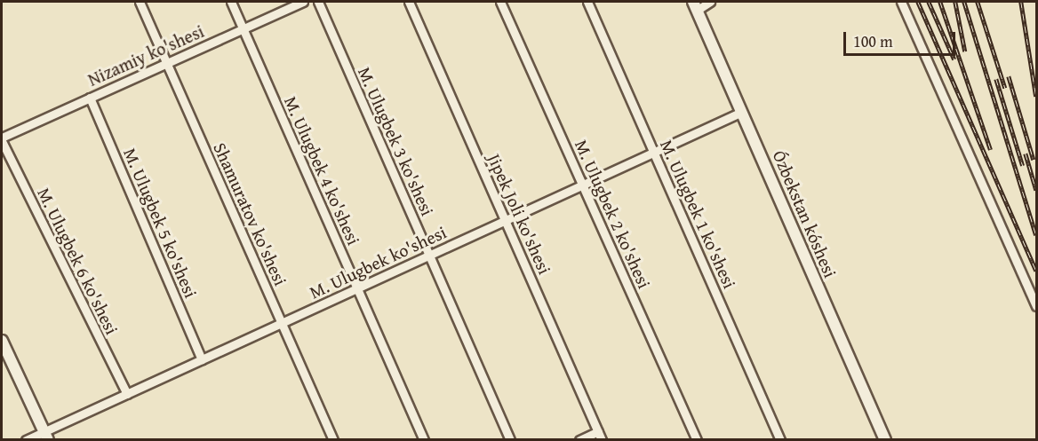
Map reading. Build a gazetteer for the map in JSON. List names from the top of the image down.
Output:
{
  "streets": {
    "street": [
      "Nizamiy ko'shesi",
      "M. Ulugbek 3 ko'shesi",
      "M. Ulugbek 4 ko'shesi",
      "Shamuratov ko'shesi",
      "Jipek Joli ko'shesi",
      "M. Ulugbek 2 ko'shesi",
      "M. Ulugbek 1 ko'shesi",
      "Ózbekstan kóshesi",
      "M. Ulugbek 5 ko'shesi",
      "M. Ulugbek 6 ko'shesi",
      "M. Ulugbek ko'shesi"
    ]
  },
  "crossings": [
    ["Nizamiy ko'shesi", "M. Ulugbek 4 ko'shesi"],
    ["Nizamiy ko'shesi", "Shamuratov ko'shesi"],
    ["Nizamiy ko'shesi", "M. Ulugbek 5 ko'shesi"],
    ["Nizamiy ko'shesi", "M. Ulugbek 6 ko'shesi"],
    ["M. Ulugbek 3 ko'shesi", "M. Ulugbek ko'shesi"],
    ["M. Ulugbek 4 ko'shesi", "M. Ulugbek ko'shesi"],
    ["Shamuratov ko'shesi", "M. Ulugbek ko'shesi"],
    ["Jipek Joli ko'shesi", "M. Ulugbek ko'shesi"],
    ["M. Ulugbek 2 ko'shesi", "M. Ulugbek ko'shesi"],
    ["M. Ulugbek 1 ko'shesi", "M. Ulugbek ko'shesi"],
    ["Ózbekstan kóshesi", "M. Ulugbek ko'shesi"],
    ["M. Ulugbek 5 ko'shesi", "M. Ulugbek ko'shesi"],
    ["M. Ulugbek 6 ko'shesi", "M. Ulugbek ko'shesi"]
  ],
  "scale_bar": "100 m"
}
